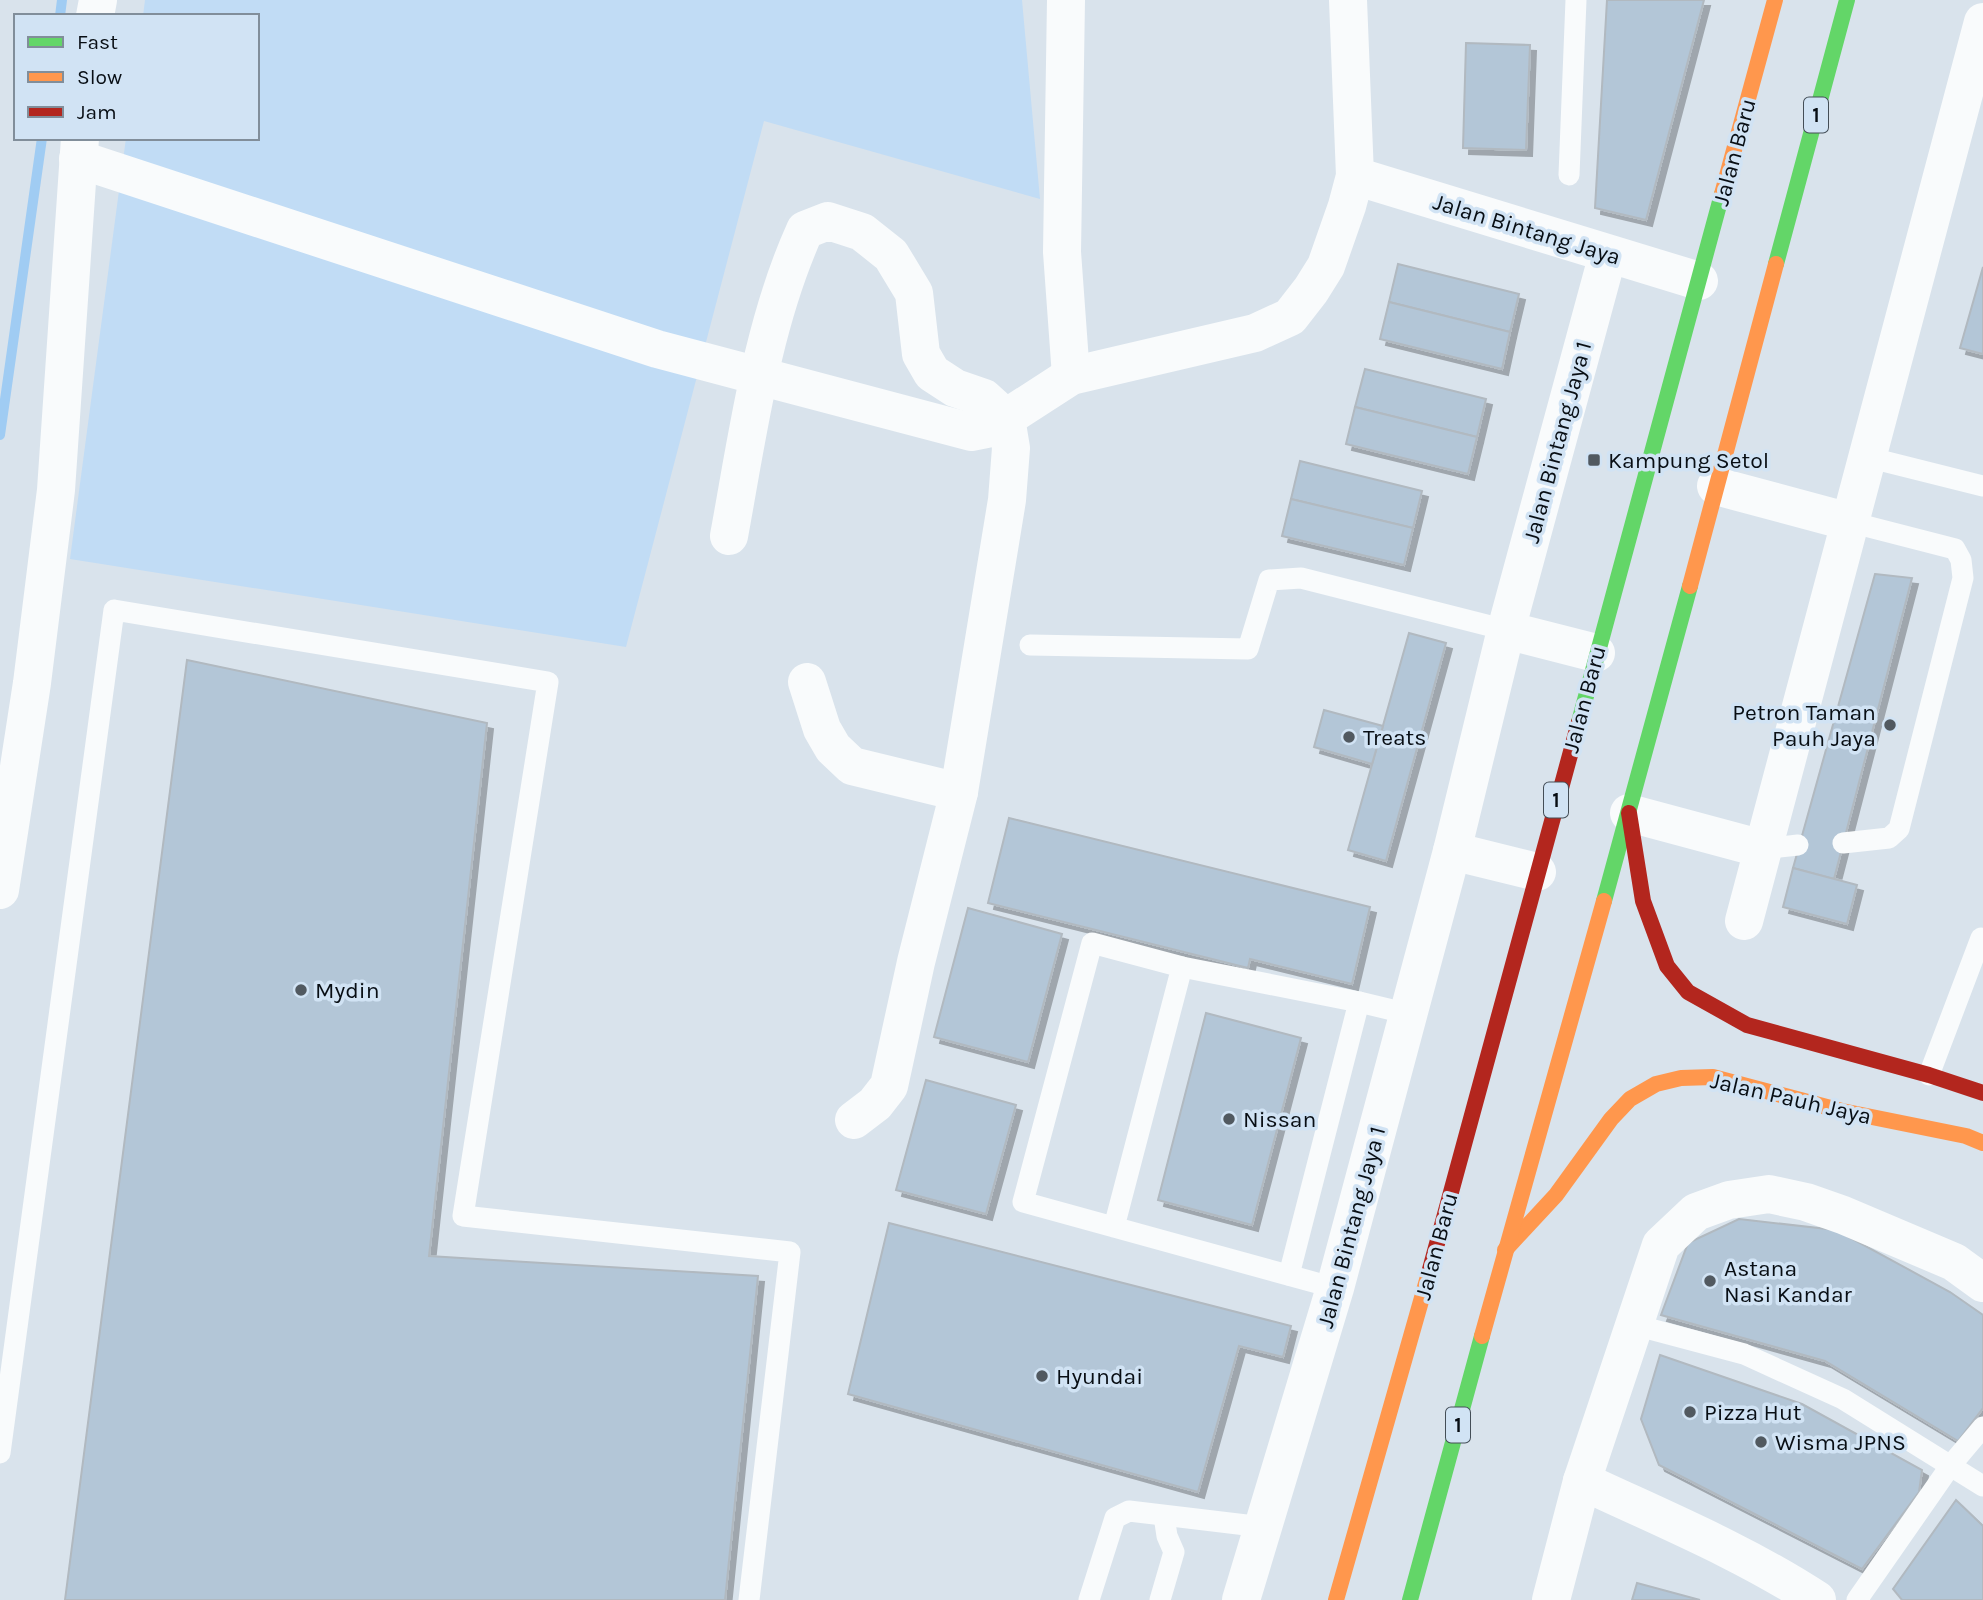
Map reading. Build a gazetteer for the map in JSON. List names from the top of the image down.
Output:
{
  "streets": {
    "main road": ["1", "Jalan Baru", "Jalan Pauh Jaya"],
    "street": ["Jalan Bintang Jaya", "Jalan Bintang Jaya 1"]
  },
  "crossings": [
    ["1", "Jalan Pauh Jaya"],
    ["Jalan Baru", "Jalan Bintang Jaya"],
    ["Jalan Bintang Jaya", "Jalan Bintang Jaya 1"]
  ],
  "places": {
    "transit": ["Kampung Setol"],
    "other": [
      "Petron Taman Pauh Jaya",
      "Treats",
      "Mydin",
      "Nissan",
      "Astana Nasi Kandar",
      "Hyundai",
      "Pizza Hut",
      "Wisma JPNS"
    ]
  },
  "legend": ["Fast", "Slow", "Jam"]
}
